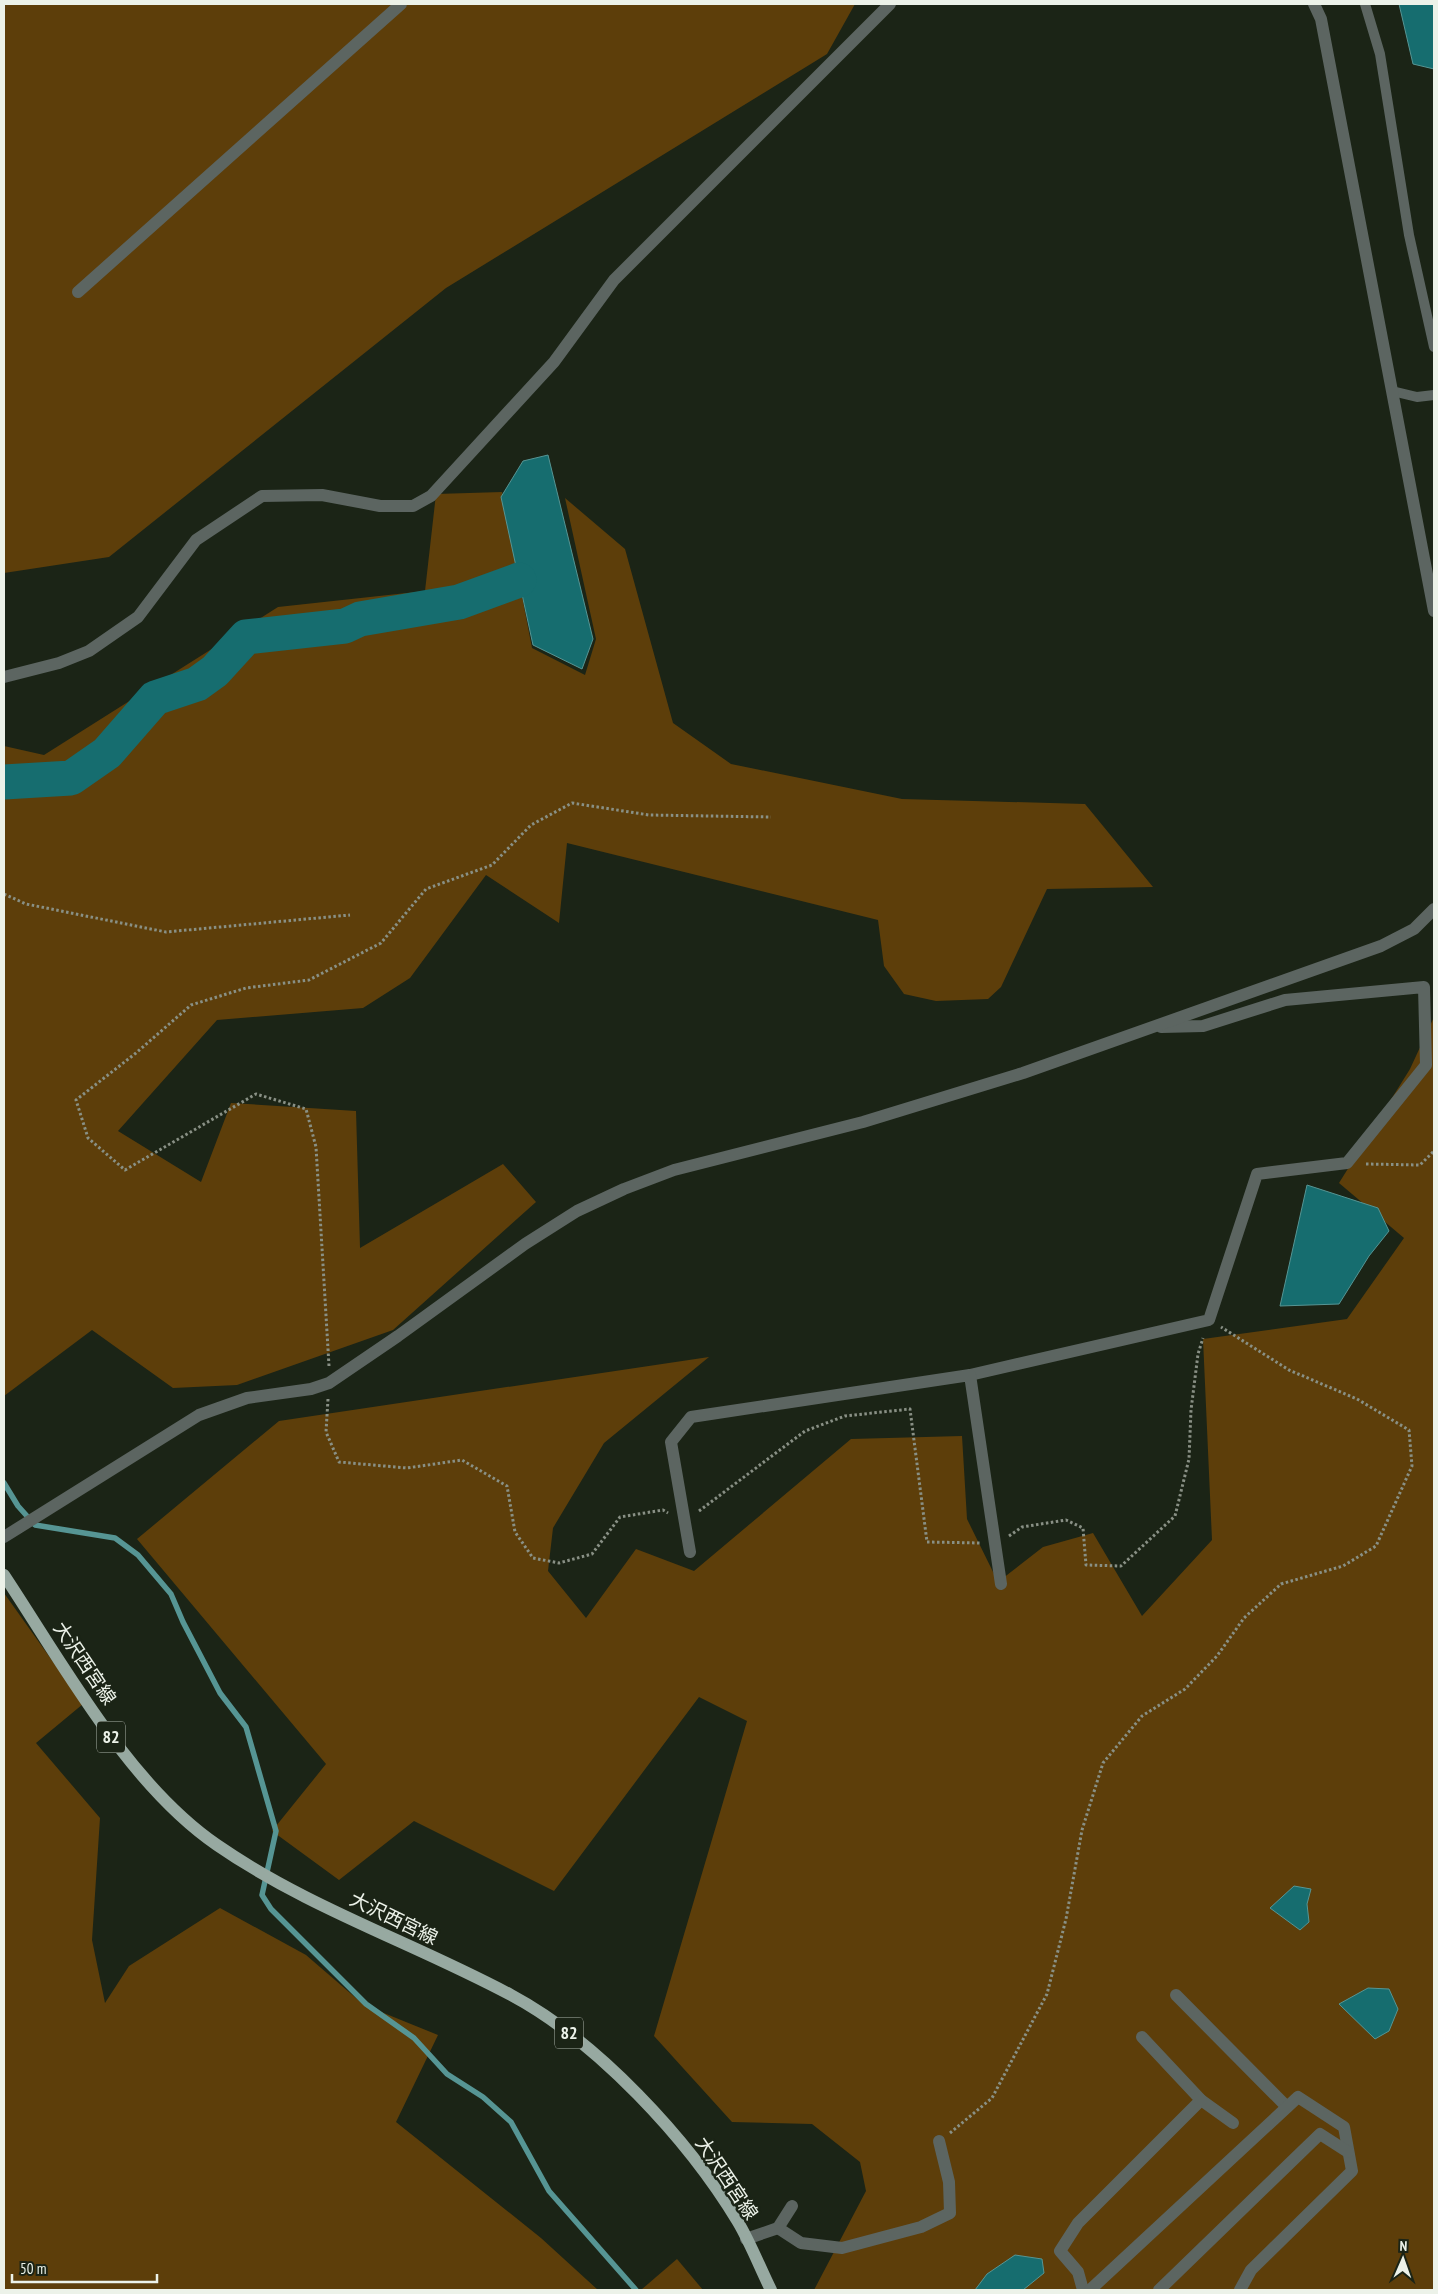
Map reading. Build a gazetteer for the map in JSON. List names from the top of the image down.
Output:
{
  "streets": {
    "main road": ["大沢西宮線", "82"]
  },
  "scale_bar": "50 m",
  "north": "top"
}
